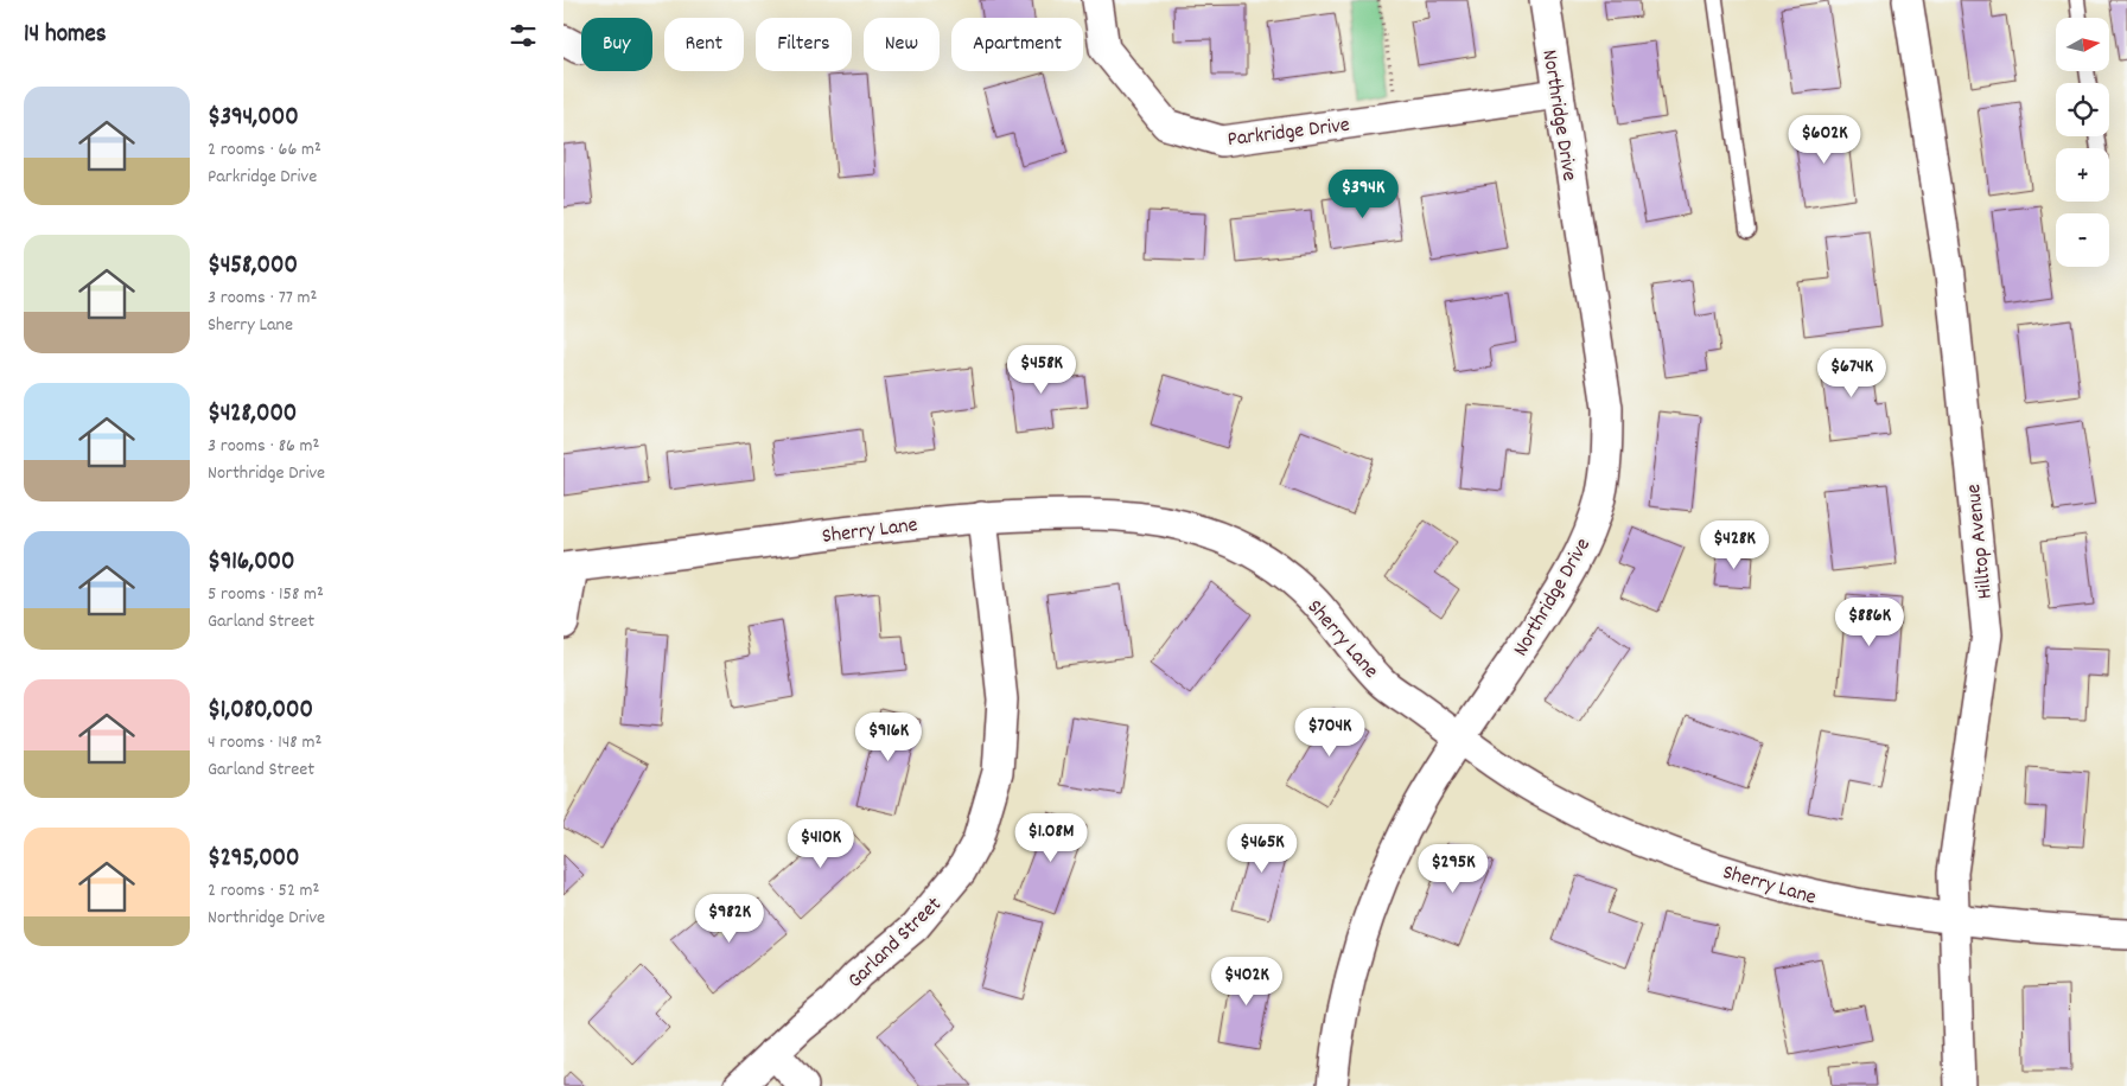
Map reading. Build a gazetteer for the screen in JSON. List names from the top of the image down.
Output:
{
  "streets": {
    "street": [
      "Northridge Drive",
      "Parkridge Drive",
      "Sherry Lane",
      "Hilltop Avenue",
      "Garland Street"
    ]
  },
  "crossings": [
    ["Northridge Drive", "Parkridge Drive"],
    ["Northridge Drive", "Sherry Lane"],
    ["Sherry Lane", "Hilltop Avenue"],
    ["Sherry Lane", "Garland Street"]
  ],
  "north": "right",
  "page": {
    "heading": "14 homes",
    "map_buttons": ["+", "−"],
    "chip": [
      "Buy",
      "Rent",
      "Filters",
      "New",
      "Apartment"
    ],
    "list": [
      {
        "name": "$394,000",
        "note": "2 rooms · 66 m² · Parkridge Drive"
      },
      {
        "name": "$458,000",
        "note": "3 rooms · 77 m² · Sherry Lane"
      },
      {
        "name": "$428,000",
        "note": "3 rooms · 86 m² · Northridge Drive"
      },
      {
        "name": "$916,000",
        "note": "5 rooms · 158 m² · Garland Street"
      },
      {
        "name": "$1,080,000",
        "note": "4 rooms · 148 m² · Garland Street"
      },
      {
        "name": "$295,000",
        "note": "2 rooms · 52 m² · Northridge Drive"
      }
    ],
    "price": [
      "$602K",
      "$394K",
      "$458K",
      "$674K",
      "$428K",
      "$886K",
      "$704K",
      "$916K",
      "$1.08M",
      "$410K",
      "$465K",
      "$295K",
      "$982K",
      "$402K"
    ]
  }
}
